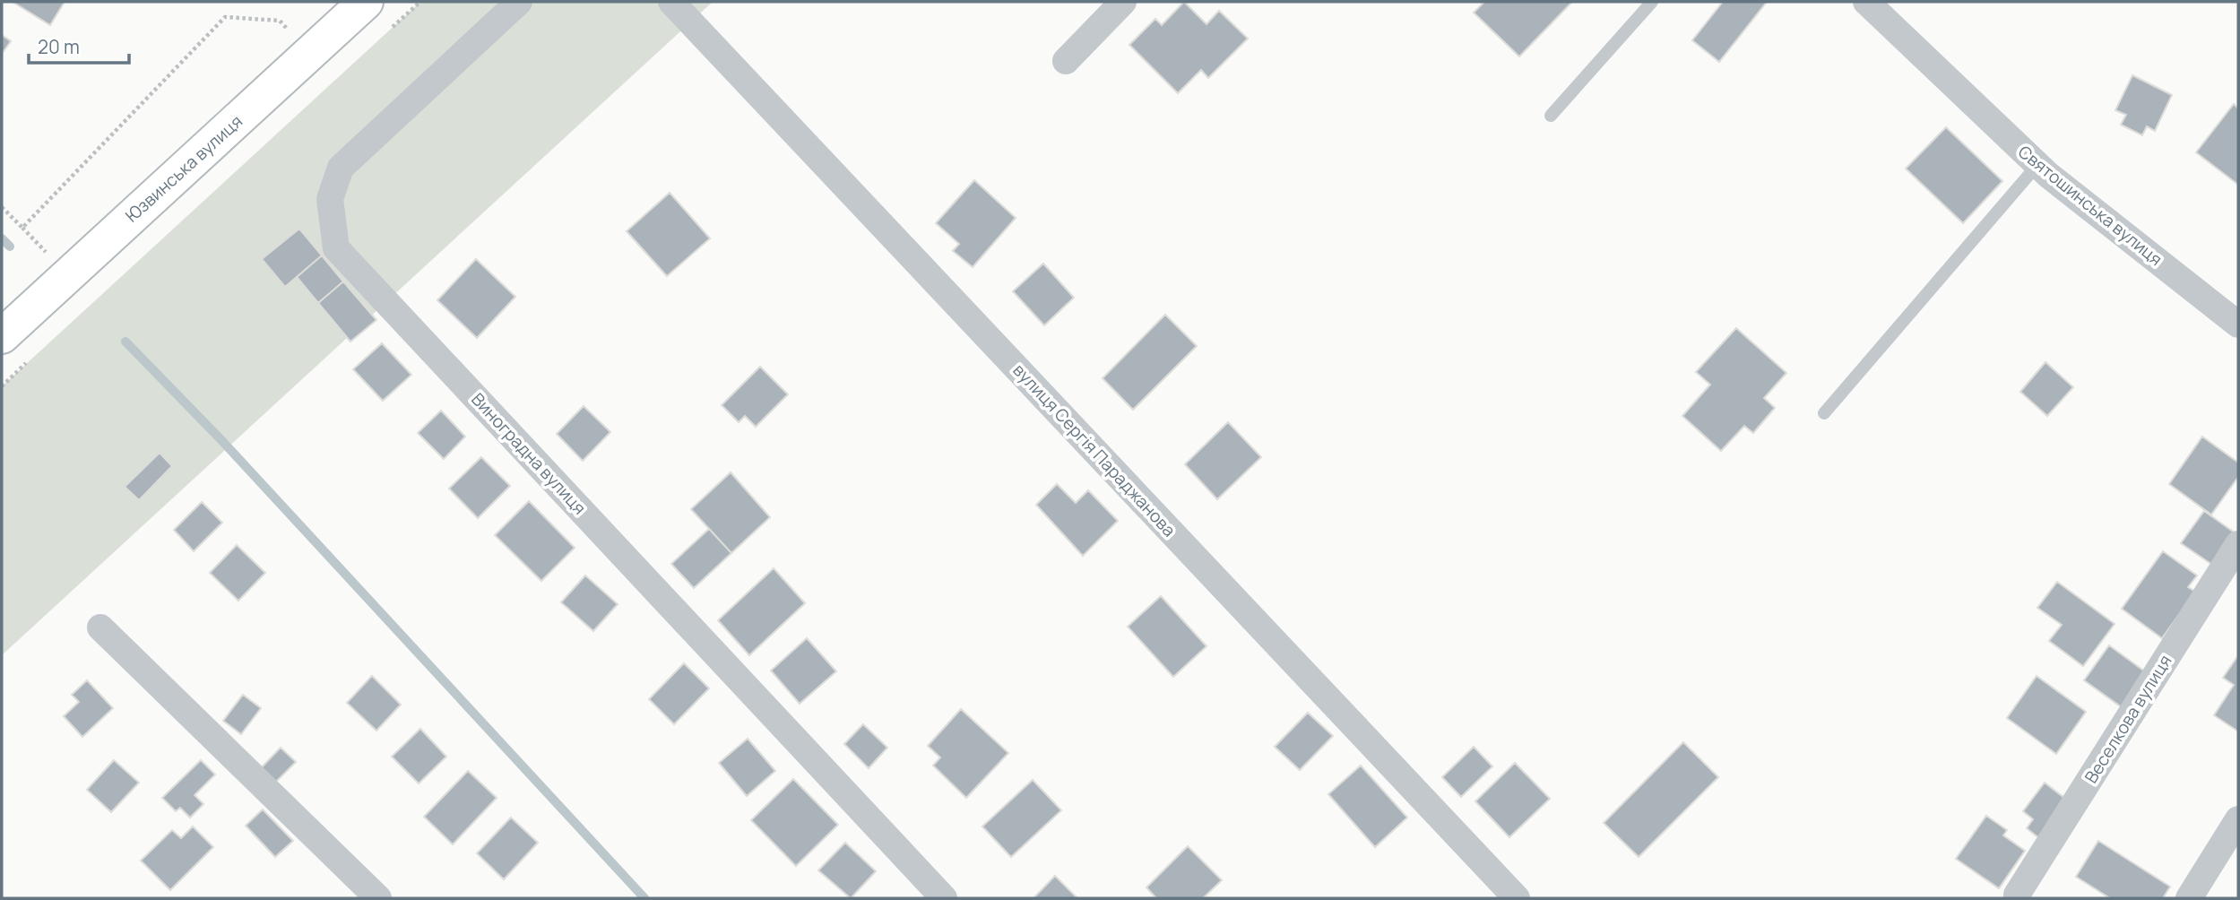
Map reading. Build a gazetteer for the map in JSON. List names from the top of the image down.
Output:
{
  "streets": {
    "main road": ["Юзвинська вулиця"],
    "street": [
      "Святошинська вулиця",
      "вулиця Сергія Параджанова",
      "Виноградна вулиця",
      "Веселкова вулиця"
    ]
  },
  "scale_bar": "20 m"
}
